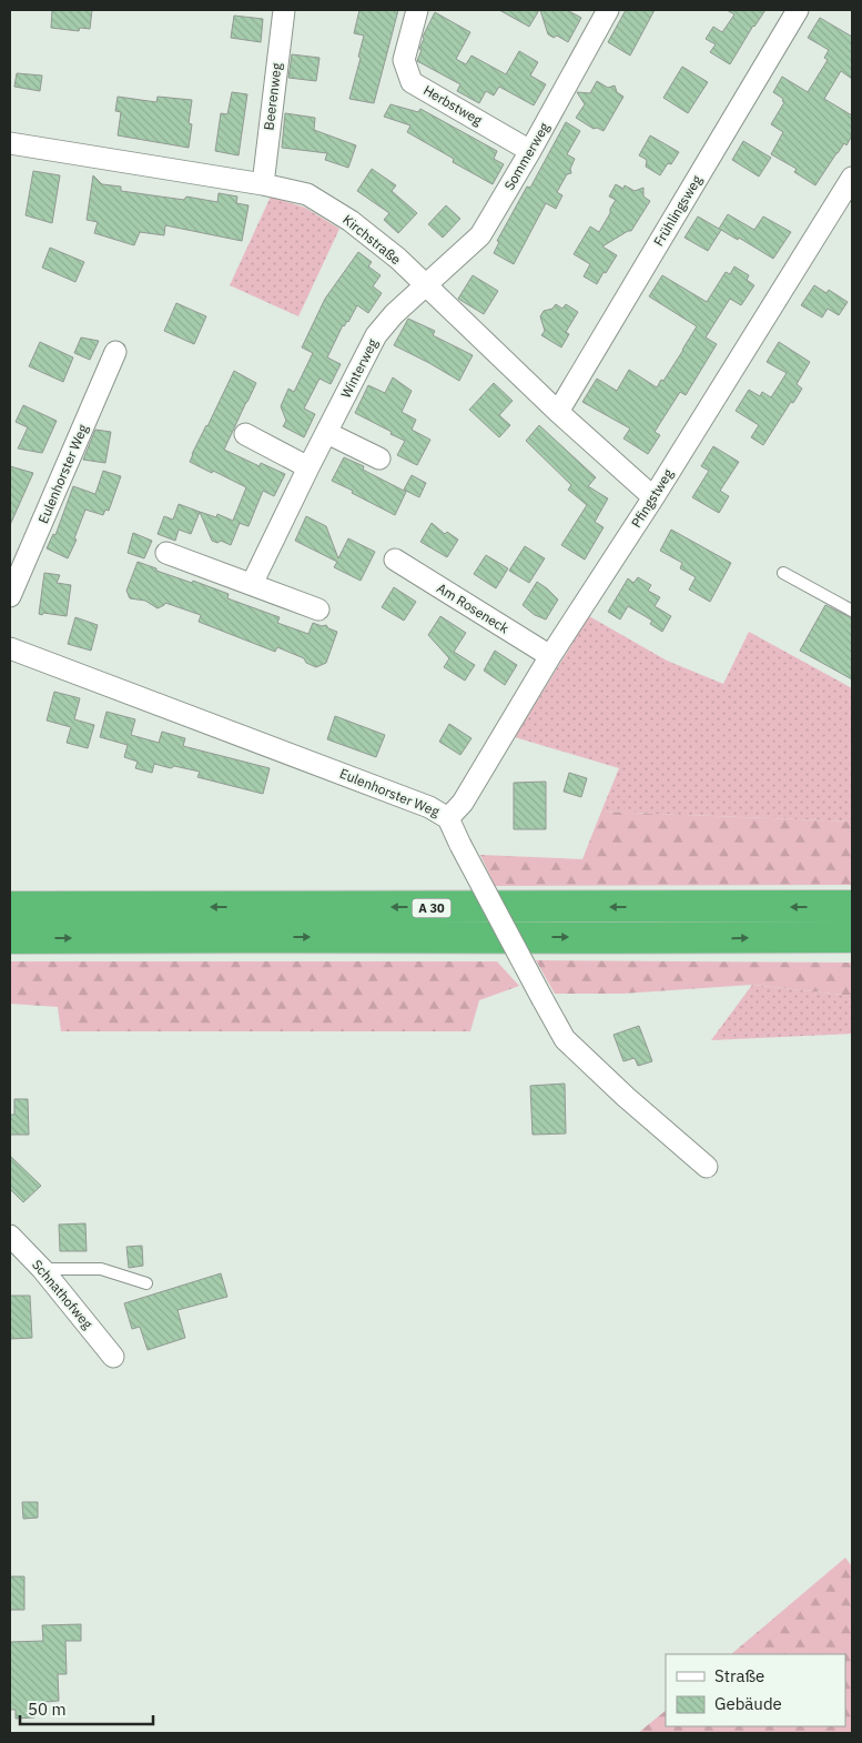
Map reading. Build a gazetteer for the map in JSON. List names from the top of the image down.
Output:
{
  "streets": {
    "highway": ["A 30"],
    "street": [
      "Beerenweg",
      "Herbstweg",
      "Sommerweg",
      "Frühlingsweg",
      "Kirchstraße",
      "Winterweg",
      "Eulenhorster Weg",
      "Pfingstweg",
      "Am Roseneck",
      "Schnathofweg"
    ]
  },
  "crossings": [
    ["Beerenweg", "Kirchstraße"],
    ["Herbstweg", "Sommerweg"],
    ["Sommerweg", "Kirchstraße"],
    ["Sommerweg", "Winterweg"],
    ["Frühlingsweg", "Kirchstraße"],
    ["Kirchstraße", "Winterweg"],
    ["Kirchstraße", "Pfingstweg"],
    ["Eulenhorster Weg", "Pfingstweg"],
    ["Pfingstweg", "Am Roseneck"]
  ],
  "legend": ["Straße", "Gebäude"],
  "scale_bar": "50 m"
}
